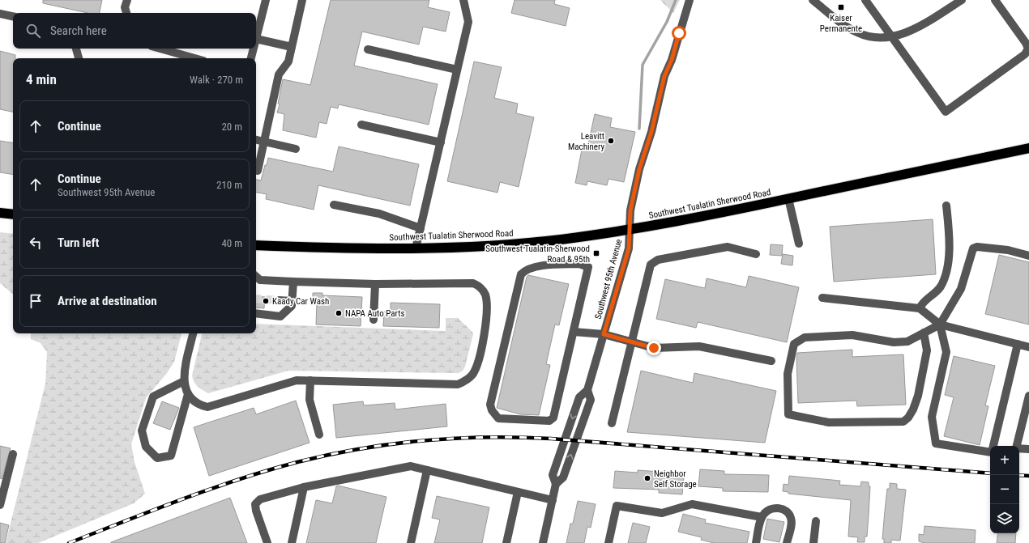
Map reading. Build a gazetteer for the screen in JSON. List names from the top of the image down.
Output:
{
  "streets": {
    "highway": ["Southwest Tualatin Sherwood Road"],
    "street": ["Southwest 95th Avenue"]
  },
  "crossings": [
    ["Southwest Tualatin Sherwood Road", "Southwest 95th Avenue"]
  ],
  "places": {
    "transit": ["Kaiser Permanente", "Southwest Tualatin-Sherwood Road & 95th"],
    "other": [
      "Leavitt Machinery",
      "Kaady Car Wash",
      "NAPA Auto Parts",
      "Neighbor Self Storage"
    ]
  },
  "page": {
    "search": "Search here",
    "heading": ["4 min", "Walk · 270 m"],
    "list": [
      ["Continue", "20 m"],
      ["Continue", "Southwest 95th Avenue", "210 m"],
      ["Turn left", "40 m"],
      "Arrive at destination"
    ],
    "map_buttons": ["+", "−"]
  }
}
